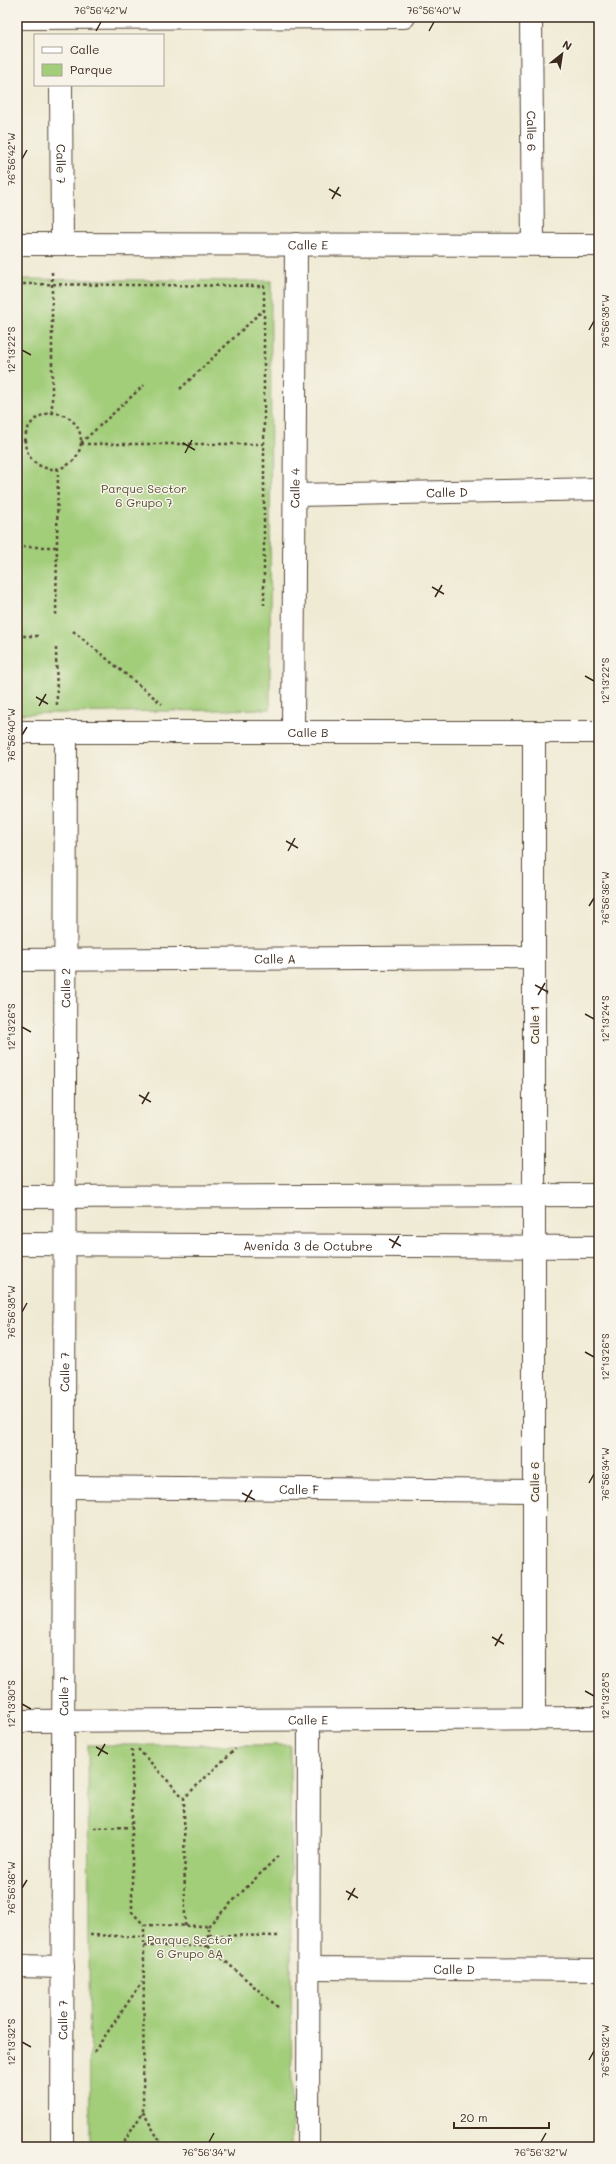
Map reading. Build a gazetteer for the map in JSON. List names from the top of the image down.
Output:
{
  "streets": {
    "street": [
      "Calle 6",
      "Calle 7",
      "Calle E",
      "Calle 4",
      "Calle D",
      "Calle B",
      "Calle A",
      "Calle 2",
      "Calle 1",
      "Avenida 3 de Octubre",
      "Calle F"
    ]
  },
  "crossings": [
    ["Calle 6", "Calle E"],
    ["Calle 6", "Calle 1"],
    ["Calle 6", "Avenida 3 de Octubre"],
    ["Calle 6", "Calle F"],
    ["Calle 7", "Calle E"],
    ["Calle 7", "Calle 2"],
    ["Calle 7", "Avenida 3 de Octubre"],
    ["Calle 7", "Calle F"],
    ["Calle E", "Calle 4"],
    ["Calle 4", "Calle D"],
    ["Calle 4", "Calle B"],
    ["Calle B", "Calle 2"],
    ["Calle B", "Calle 1"],
    ["Calle A", "Calle 2"],
    ["Calle A", "Calle 1"],
    ["Calle 2", "Avenida 3 de Octubre"],
    ["Calle 1", "Avenida 3 de Octubre"]
  ],
  "parks": ["Parque Sector 6 Grupo 7", "Parque Sector 6 Grupo 8A"],
  "legend": ["Calle", "Parque"],
  "scale_bar": "20 m",
  "north": "top right",
  "coordinates": [
    "76°56'42\"W",
    "76°56'40\"W",
    "76°56'38\"W",
    "12°13'22\"S",
    "76°56'36\"W",
    "12°13'24\"S",
    "12°13'26\"S",
    "76°56'34\"W",
    "12°13'28\"S",
    "12°13'30\"S",
    "12°13'32\"S",
    "76°56'32\"W"
  ]
}
